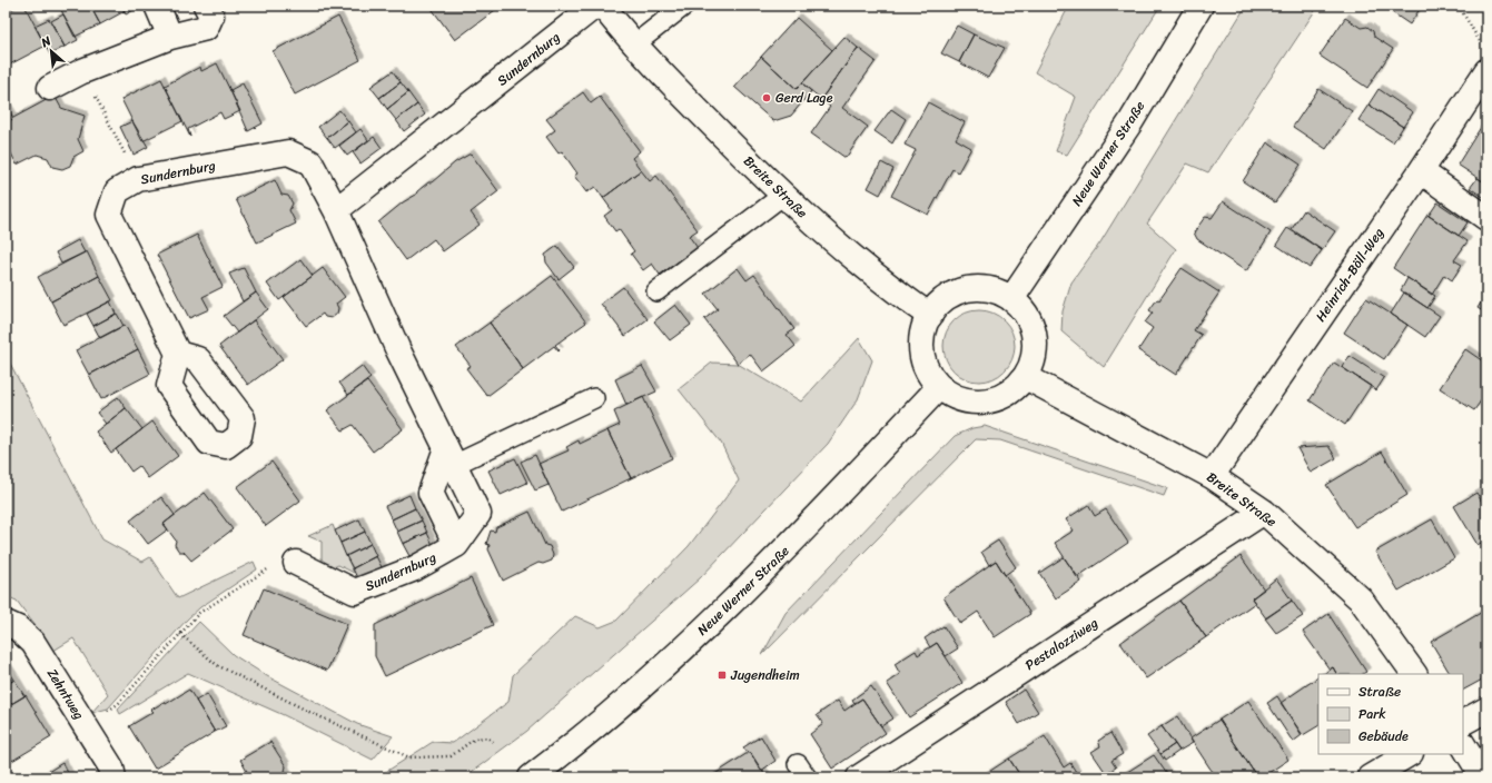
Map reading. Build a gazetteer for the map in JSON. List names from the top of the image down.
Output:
{
  "streets": {
    "street": [
      "Sundernburg",
      "Neue Werner Straße",
      "Breite Straße",
      "Heinrich-Böll-Weg",
      "Pestalozziweg",
      "Zehntweg"
    ]
  },
  "crossings": [
    ["Neue Werner Straße", "Breite Straße"],
    ["Breite Straße", "Heinrich-Böll-Weg"],
    ["Breite Straße", "Pestalozziweg"]
  ],
  "places": {
    "other": ["Gerd Lage"],
    "transit": ["Jugendheim"]
  },
  "legend": ["Straße", "Park", "Gebäude"],
  "north": "top left"
}
